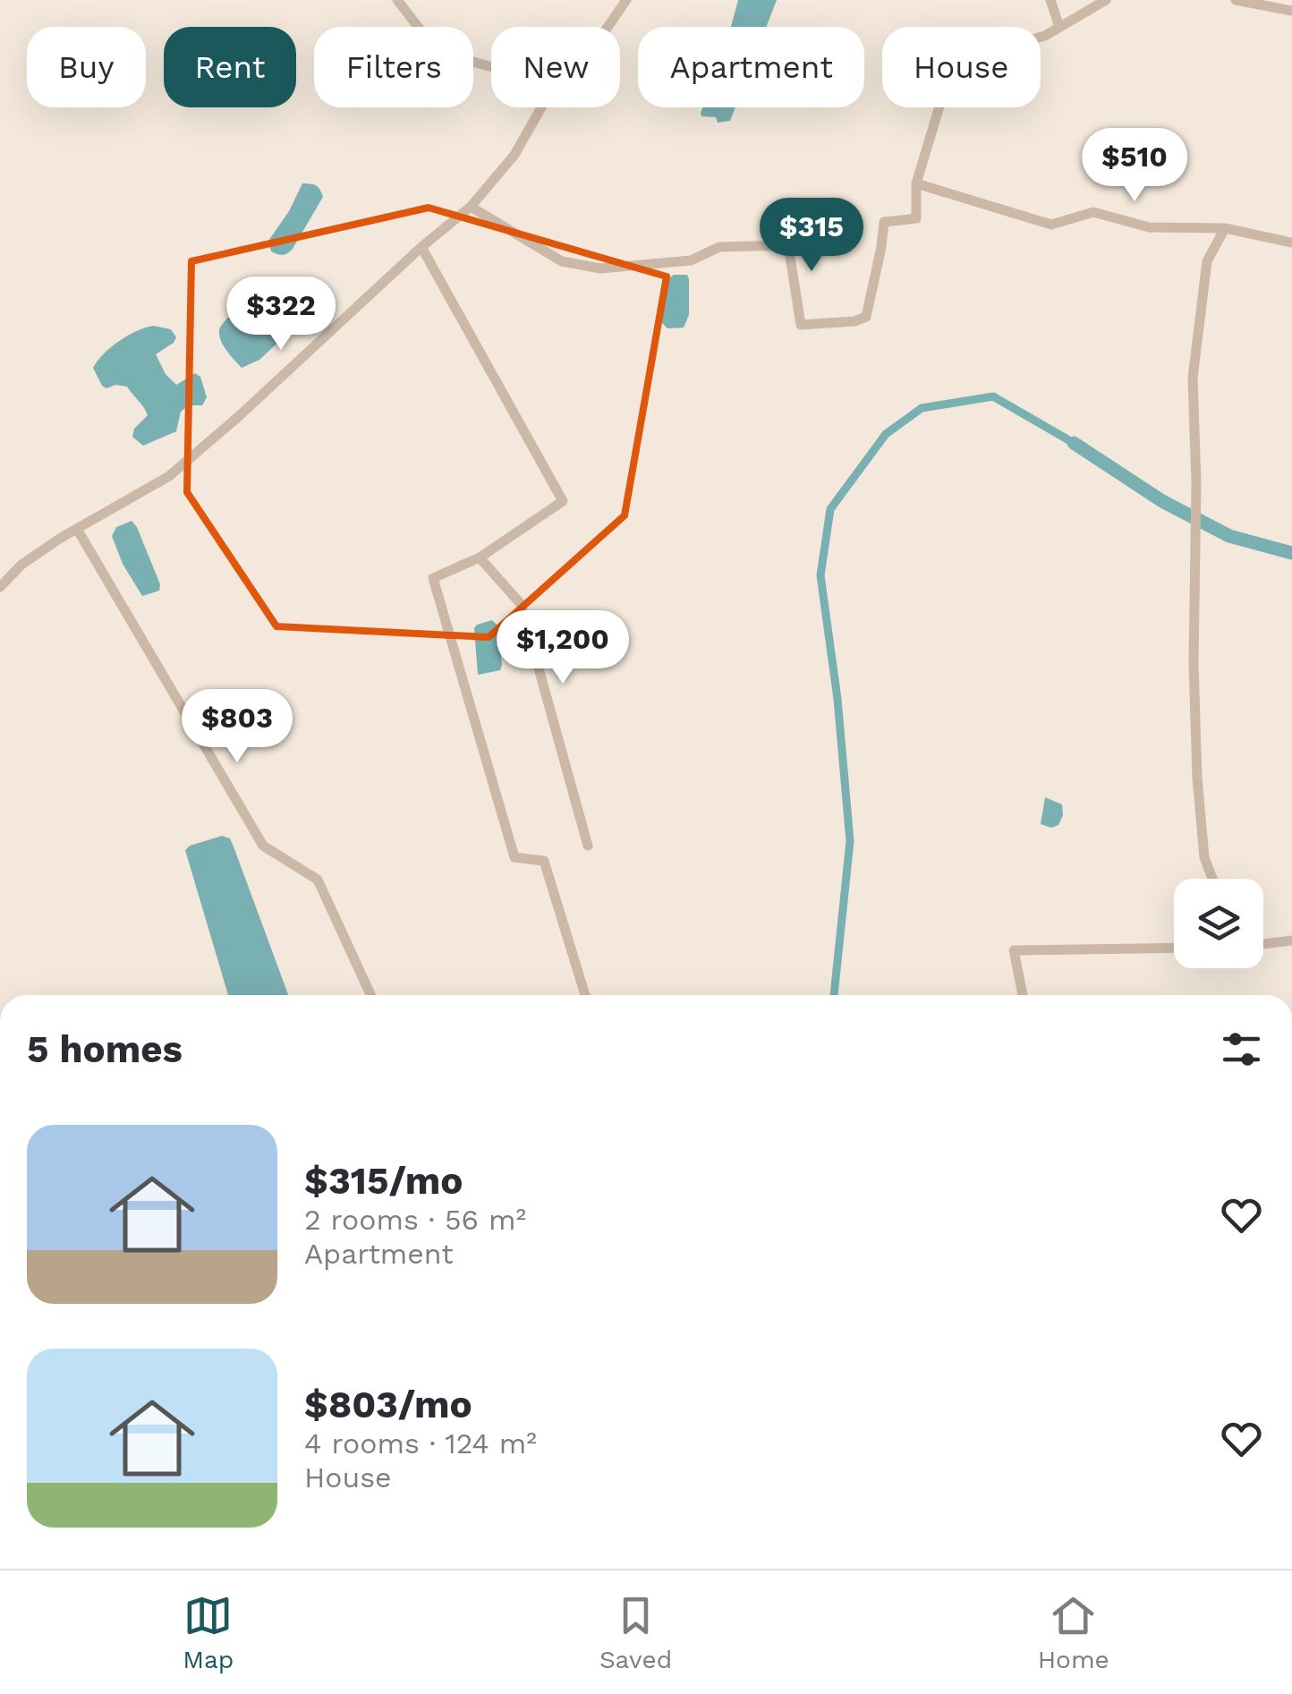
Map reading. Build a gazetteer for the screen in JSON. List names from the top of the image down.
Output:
{
  "page": {
    "chip": [
      "Buy",
      "Rent",
      "Filters",
      "New",
      "Apartment",
      "House"
    ],
    "price": [
      "$510",
      "$315",
      "$322",
      "$1,200",
      "$803"
    ],
    "heading": "5 homes",
    "list": [
      {
        "name": "$315/mo",
        "note": "2 rooms · 56 m² · Apartment"
      },
      {
        "name": "$803/mo",
        "note": "4 rooms · 124 m² · House"
      }
    ],
    "tabs": ["Map", "Saved", "Home"]
  }
}
